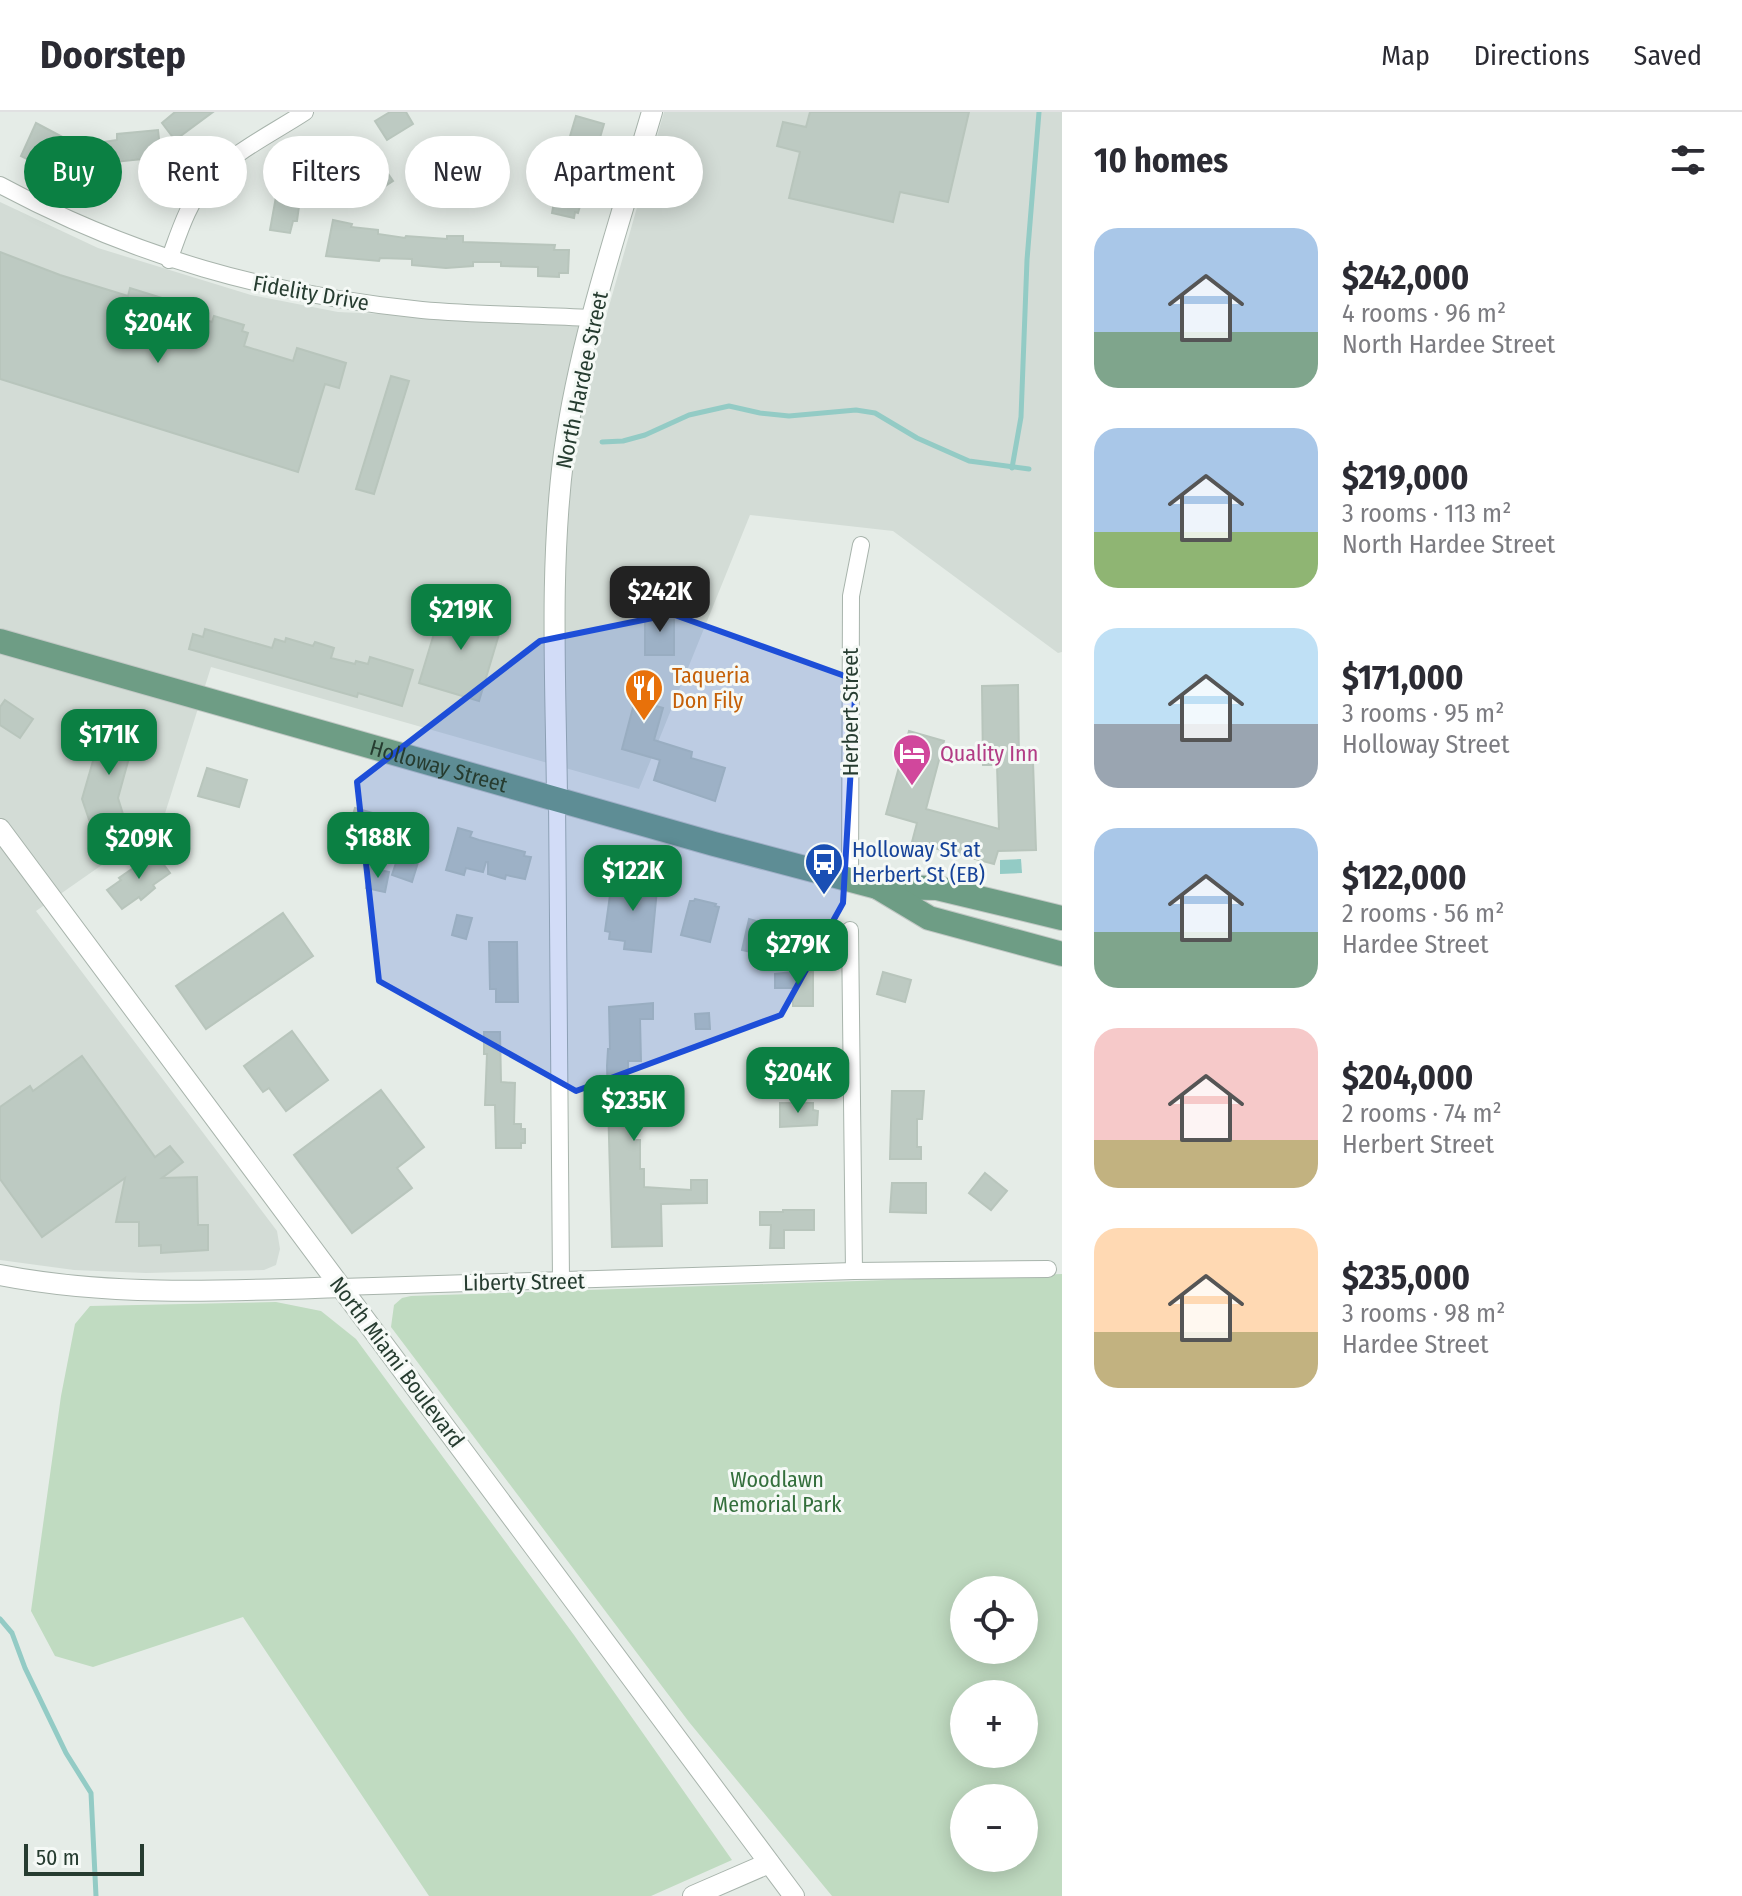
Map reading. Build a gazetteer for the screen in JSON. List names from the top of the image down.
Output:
{
  "streets": {
    "main road": ["Holloway Street"],
    "street": [
      "Fidelity Drive",
      "North Hardee Street",
      "Herbert Street",
      "Liberty Street",
      "North Miami Boulevard"
    ]
  },
  "crossings": [
    ["Fidelity Drive", "North Hardee Street"],
    ["North Hardee Street", "Holloway Street"],
    ["Herbert Street", "Holloway Street"],
    ["Liberty Street", "North Miami Boulevard"]
  ],
  "parks": ["Woodlawn Memorial Park"],
  "places": {
    "restaurant": ["Taqueria Don Fily"],
    "hotel": ["Quality Inn"],
    "bus stop": ["Holloway St at Herbert St (EB)"]
  },
  "scale_bar": "50 m",
  "page": {
    "header": "Doorstep",
    "nav": ["Map", "Directions", "Saved"],
    "heading": "10 homes",
    "chip": [
      "Buy",
      "Rent",
      "Filters",
      "New",
      "Apartment"
    ],
    "list": [
      {
        "name": "$242,000",
        "note": "4 rooms · 96 m² · North Hardee Street"
      },
      {
        "name": "$219,000",
        "note": "3 rooms · 113 m² · North Hardee Street"
      },
      {
        "name": "$171,000",
        "note": "3 rooms · 95 m² · Holloway Street"
      },
      {
        "name": "$122,000",
        "note": "2 rooms · 56 m² · Hardee Street"
      },
      {
        "name": "$204,000",
        "note": "2 rooms · 74 m² · Herbert Street"
      },
      {
        "name": "$235,000",
        "note": "3 rooms · 98 m² · Hardee Street"
      }
    ],
    "price": [
      "$204K",
      "$242K",
      "$219K",
      "$171K",
      "$188K",
      "$209K",
      "$122K",
      "$279K",
      "$204K",
      "$235K"
    ],
    "map_buttons": ["+", "−"],
    "scale": "50 m"
  }
}
